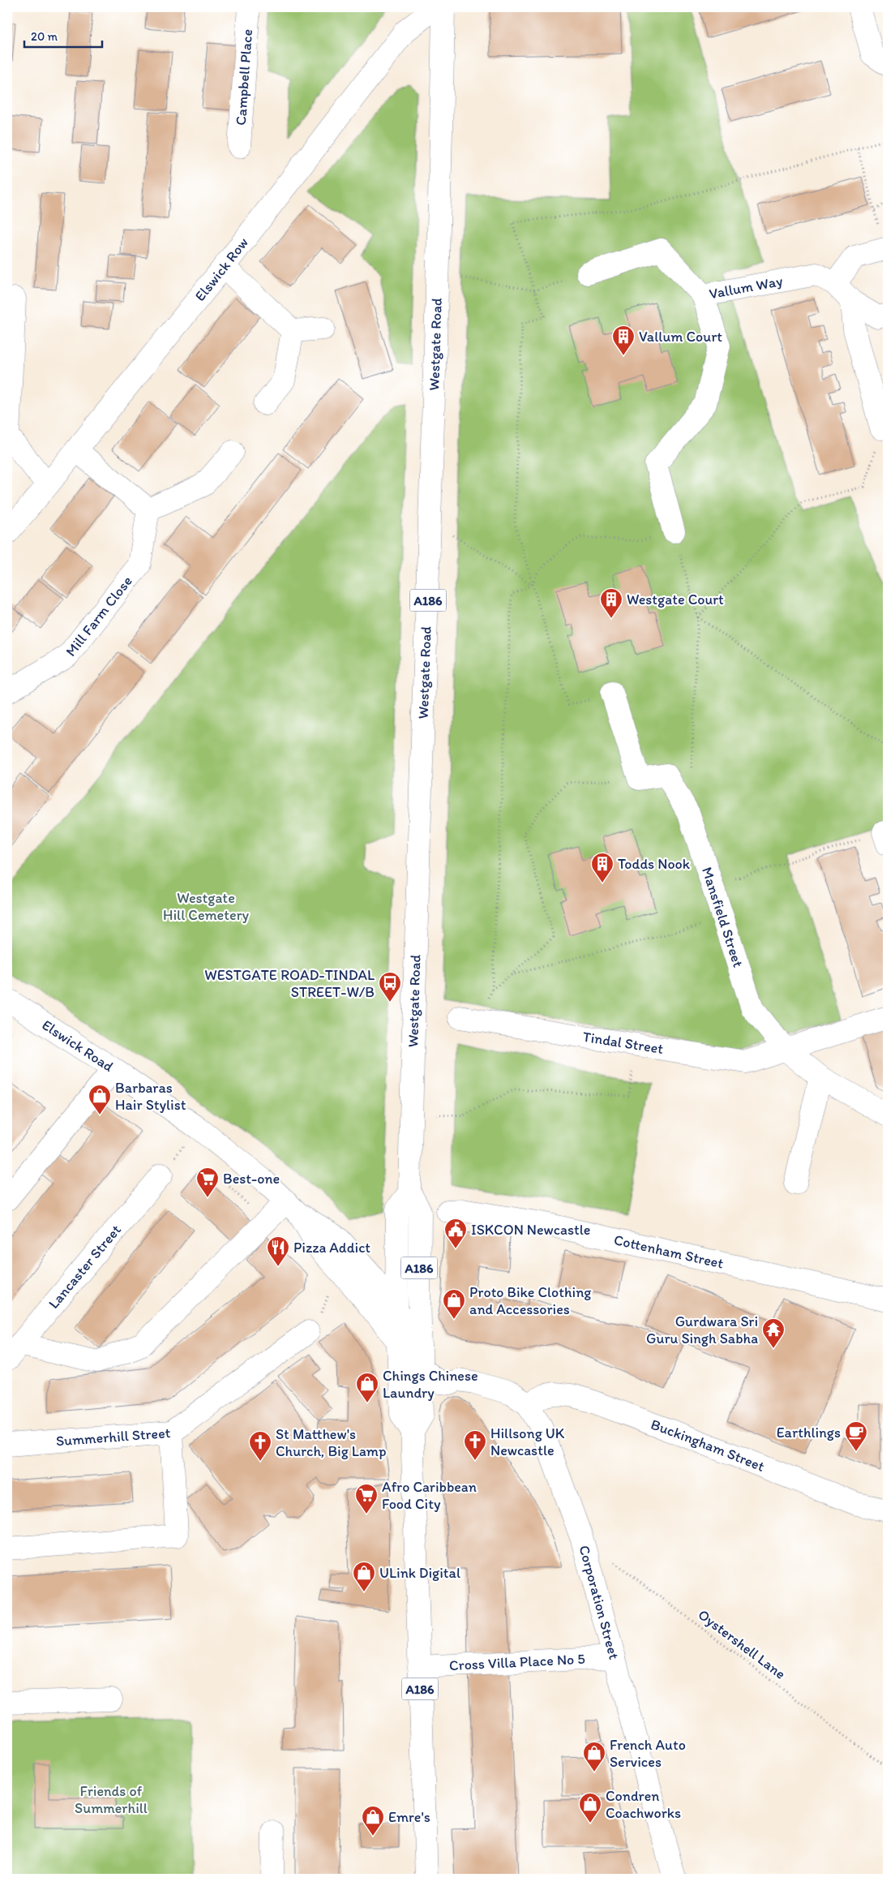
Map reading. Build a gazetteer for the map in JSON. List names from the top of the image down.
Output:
{
  "streets": {
    "street": [
      "Campbell Place",
      "Elswick Row",
      "Vallum Way",
      "Westgate Road",
      "A186",
      "Mill Farm Close",
      "Mansfield Street",
      "Tindal Street",
      "Elswick Road",
      "Cottenham Street",
      "Lancaster Street",
      "Summerhill Street",
      "Buckingham Street",
      "Corporation Street",
      "Cross Villa Place No 5"
    ],
    "path": ["Oystershell Lane"]
  },
  "crossings": [
    ["Westgate Road", "A186"],
    ["Westgate Road", "Elswick Road"],
    ["Westgate Road", "Corporation Street"],
    ["A186", "Elswick Road"],
    ["A186", "Cross Villa Place No 5"],
    ["Mansfield Street", "Tindal Street"],
    ["Elswick Road", "Corporation Street"],
    ["Buckingham Street", "Corporation Street"],
    ["Corporation Street", "Oystershell Lane"],
    ["Corporation Street", "Cross Villa Place No 5"]
  ],
  "parks": ["Westgate Hill Cemetery", "Friends of Summerhill"],
  "places": {
    "building": ["Vallum Court", "Westgate Court", "Todds Nook"],
    "bus stop": ["WESTGATE ROAD-TINDAL STREET-W/B"],
    "shop": [
      "Barbaras Hair Stylist",
      "Proto Bike Clothing and Accessories",
      "Chings Chinese Laundry",
      "ULink Digital",
      "French Auto Services",
      "Condren Coachworks",
      "Emre's"
    ],
    "supermarket": ["Best-one", "Afro Caribbean Food City"],
    "public building": ["ISKCON Newcastle"],
    "restaurant": ["Pizza Addict"],
    "temple": ["Gurdwara Sri Guru Singh Sabha"],
    "cafe": ["Earthlings"],
    "church": ["Hillsong UK Newcastle", "St Matthew's Church, Big Lamp"]
  },
  "scale_bar": "20 m"
}
